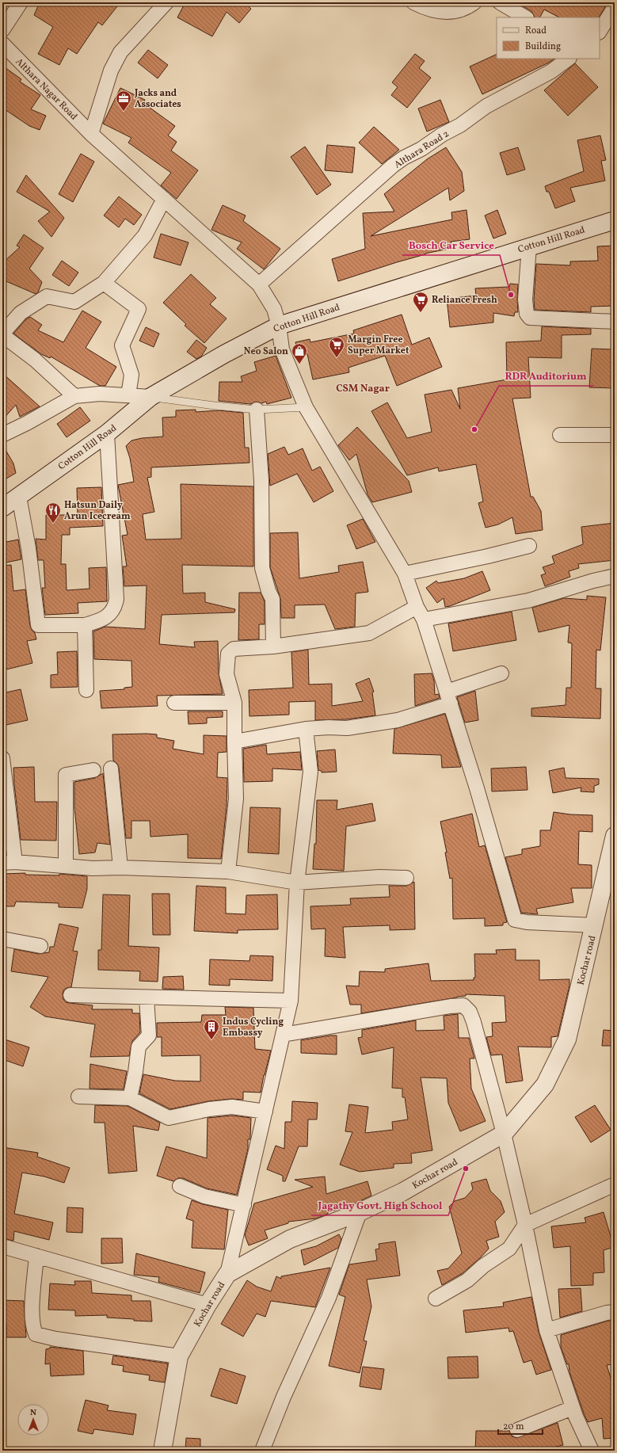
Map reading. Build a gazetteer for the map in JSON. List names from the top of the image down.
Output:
{
  "streets": {
    "street": [
      "Althara Nagar Road",
      "Althara Road 2",
      "Cotton Hill Road",
      "Kochar road"
    ]
  },
  "crossings": [
    ["Althara Nagar Road", "Althara Road 2"],
    ["Althara Nagar Road", "Cotton Hill Road"],
    ["Althara Nagar Road", "Kochar road"]
  ],
  "districts": ["CSM Nagar"],
  "places": {
    "office": ["Jacks and Associates"],
    "other": ["Bosch Car Service", "RDR Auditorium", "Jagathy Govt. High School"],
    "supermarket": ["Reliance Fresh", "Margin Free Super Market"],
    "shop": ["Neo Salon"],
    "restaurant": ["Hatsun Daily Arun Icecream"],
    "building": ["Indus Cycling Embassy"]
  },
  "legend": ["Road", "Building"],
  "scale_bar": "20 m",
  "north": "top"
}
